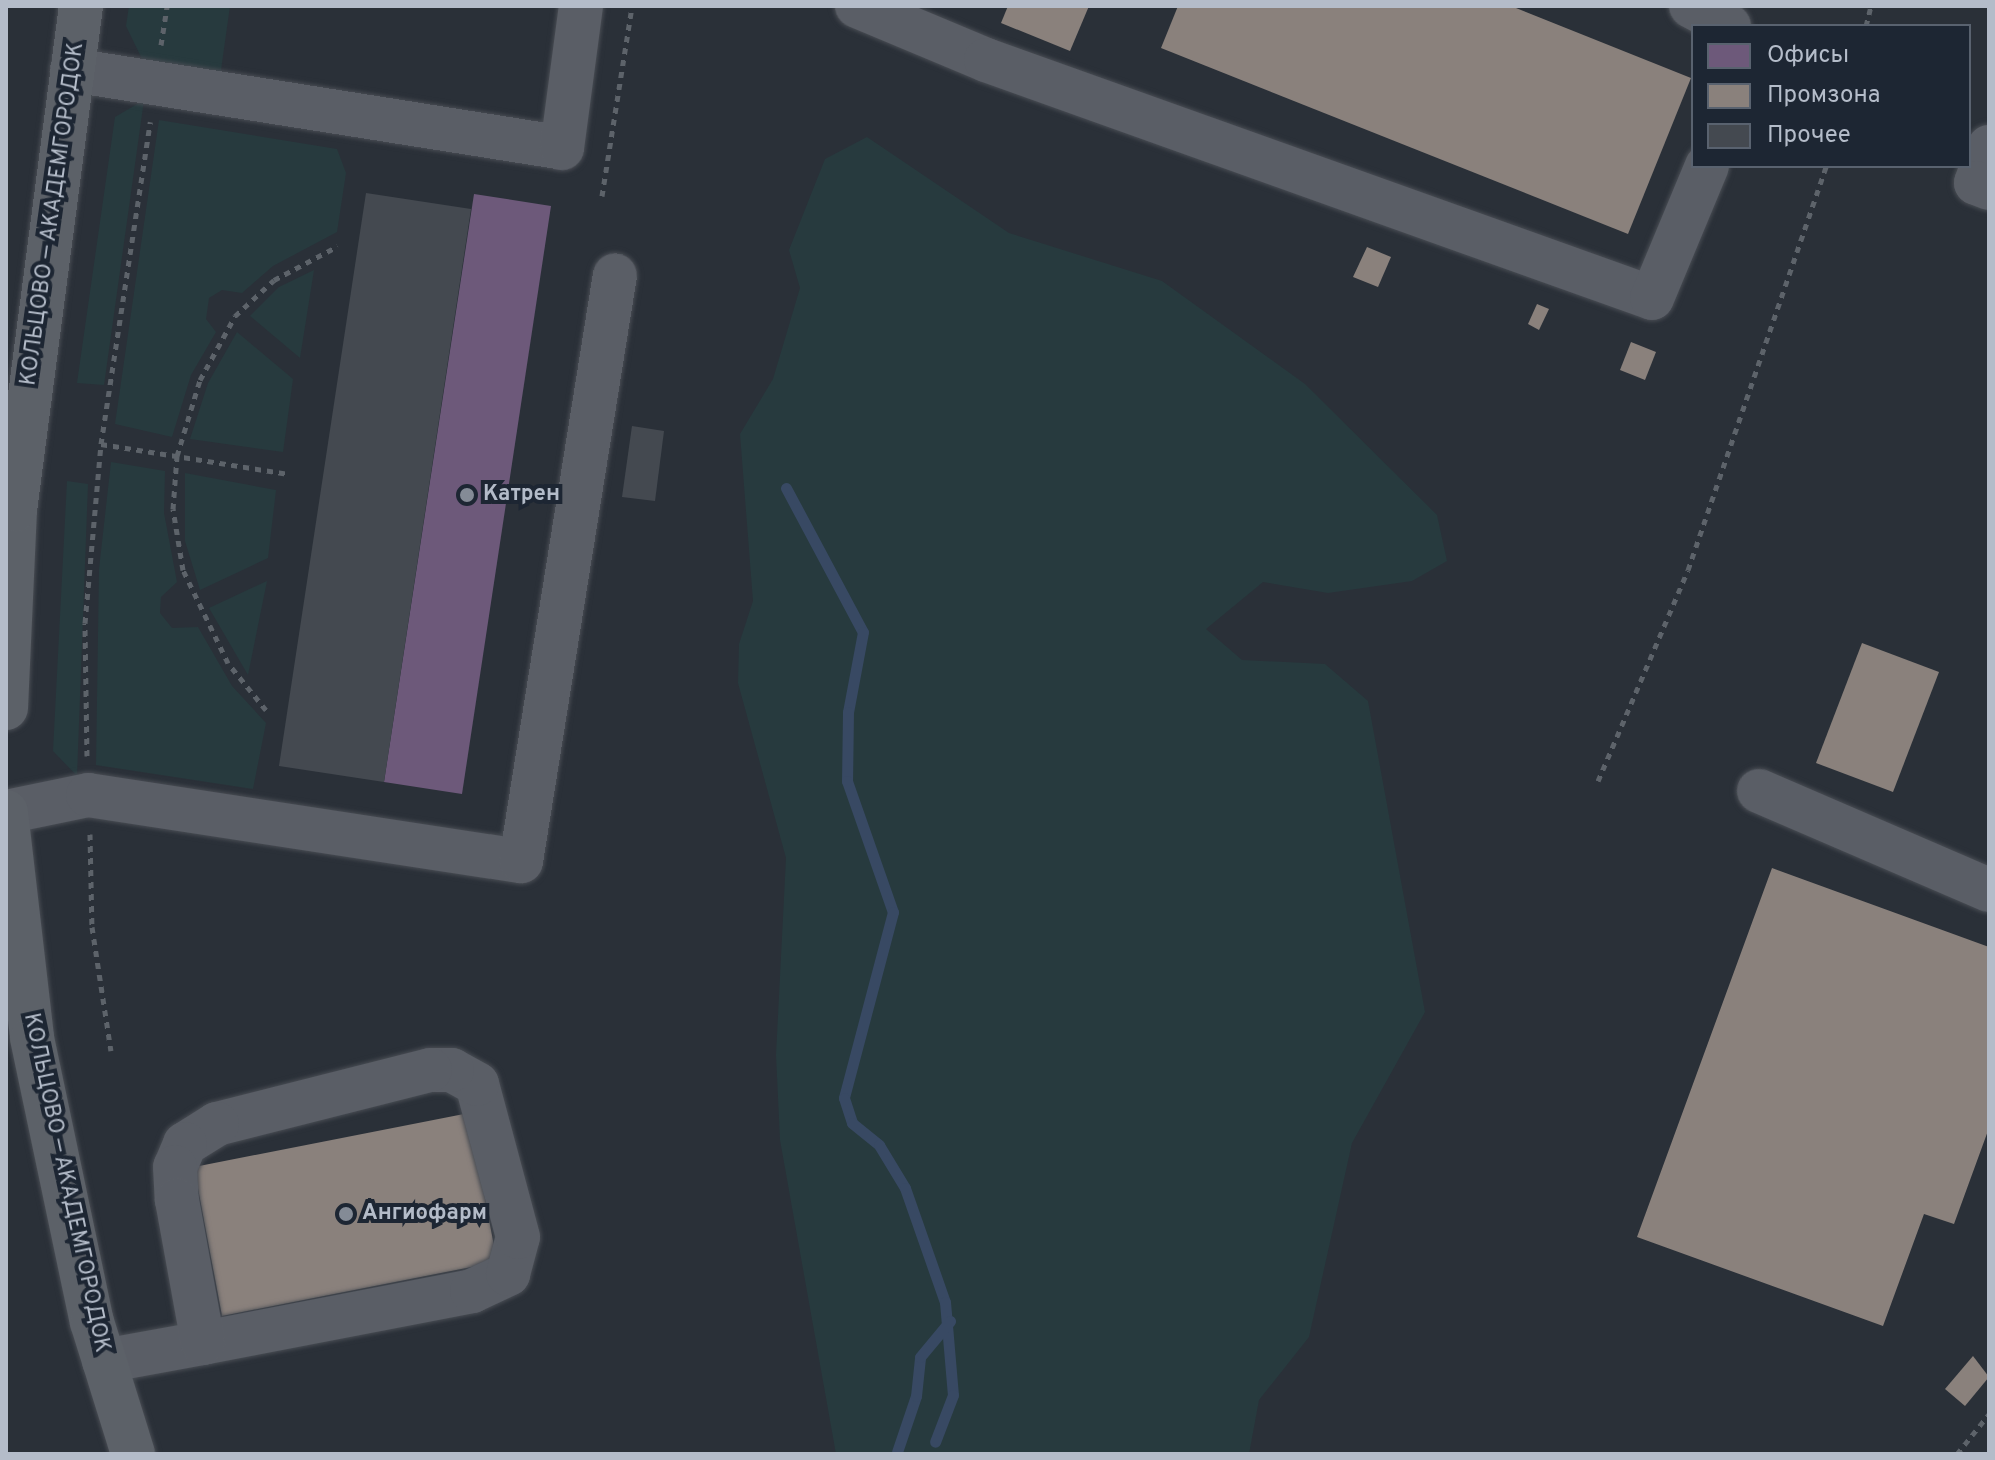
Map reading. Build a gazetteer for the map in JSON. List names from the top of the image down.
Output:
{
  "streets": {
    "main road": ["КОЛЬЦОВО — АКАДЕМГОРОДОК"]
  },
  "places": ["Катрен", "Ангиофарм"],
  "legend": ["Офисы", "Промзона", "Прочее"]
}
